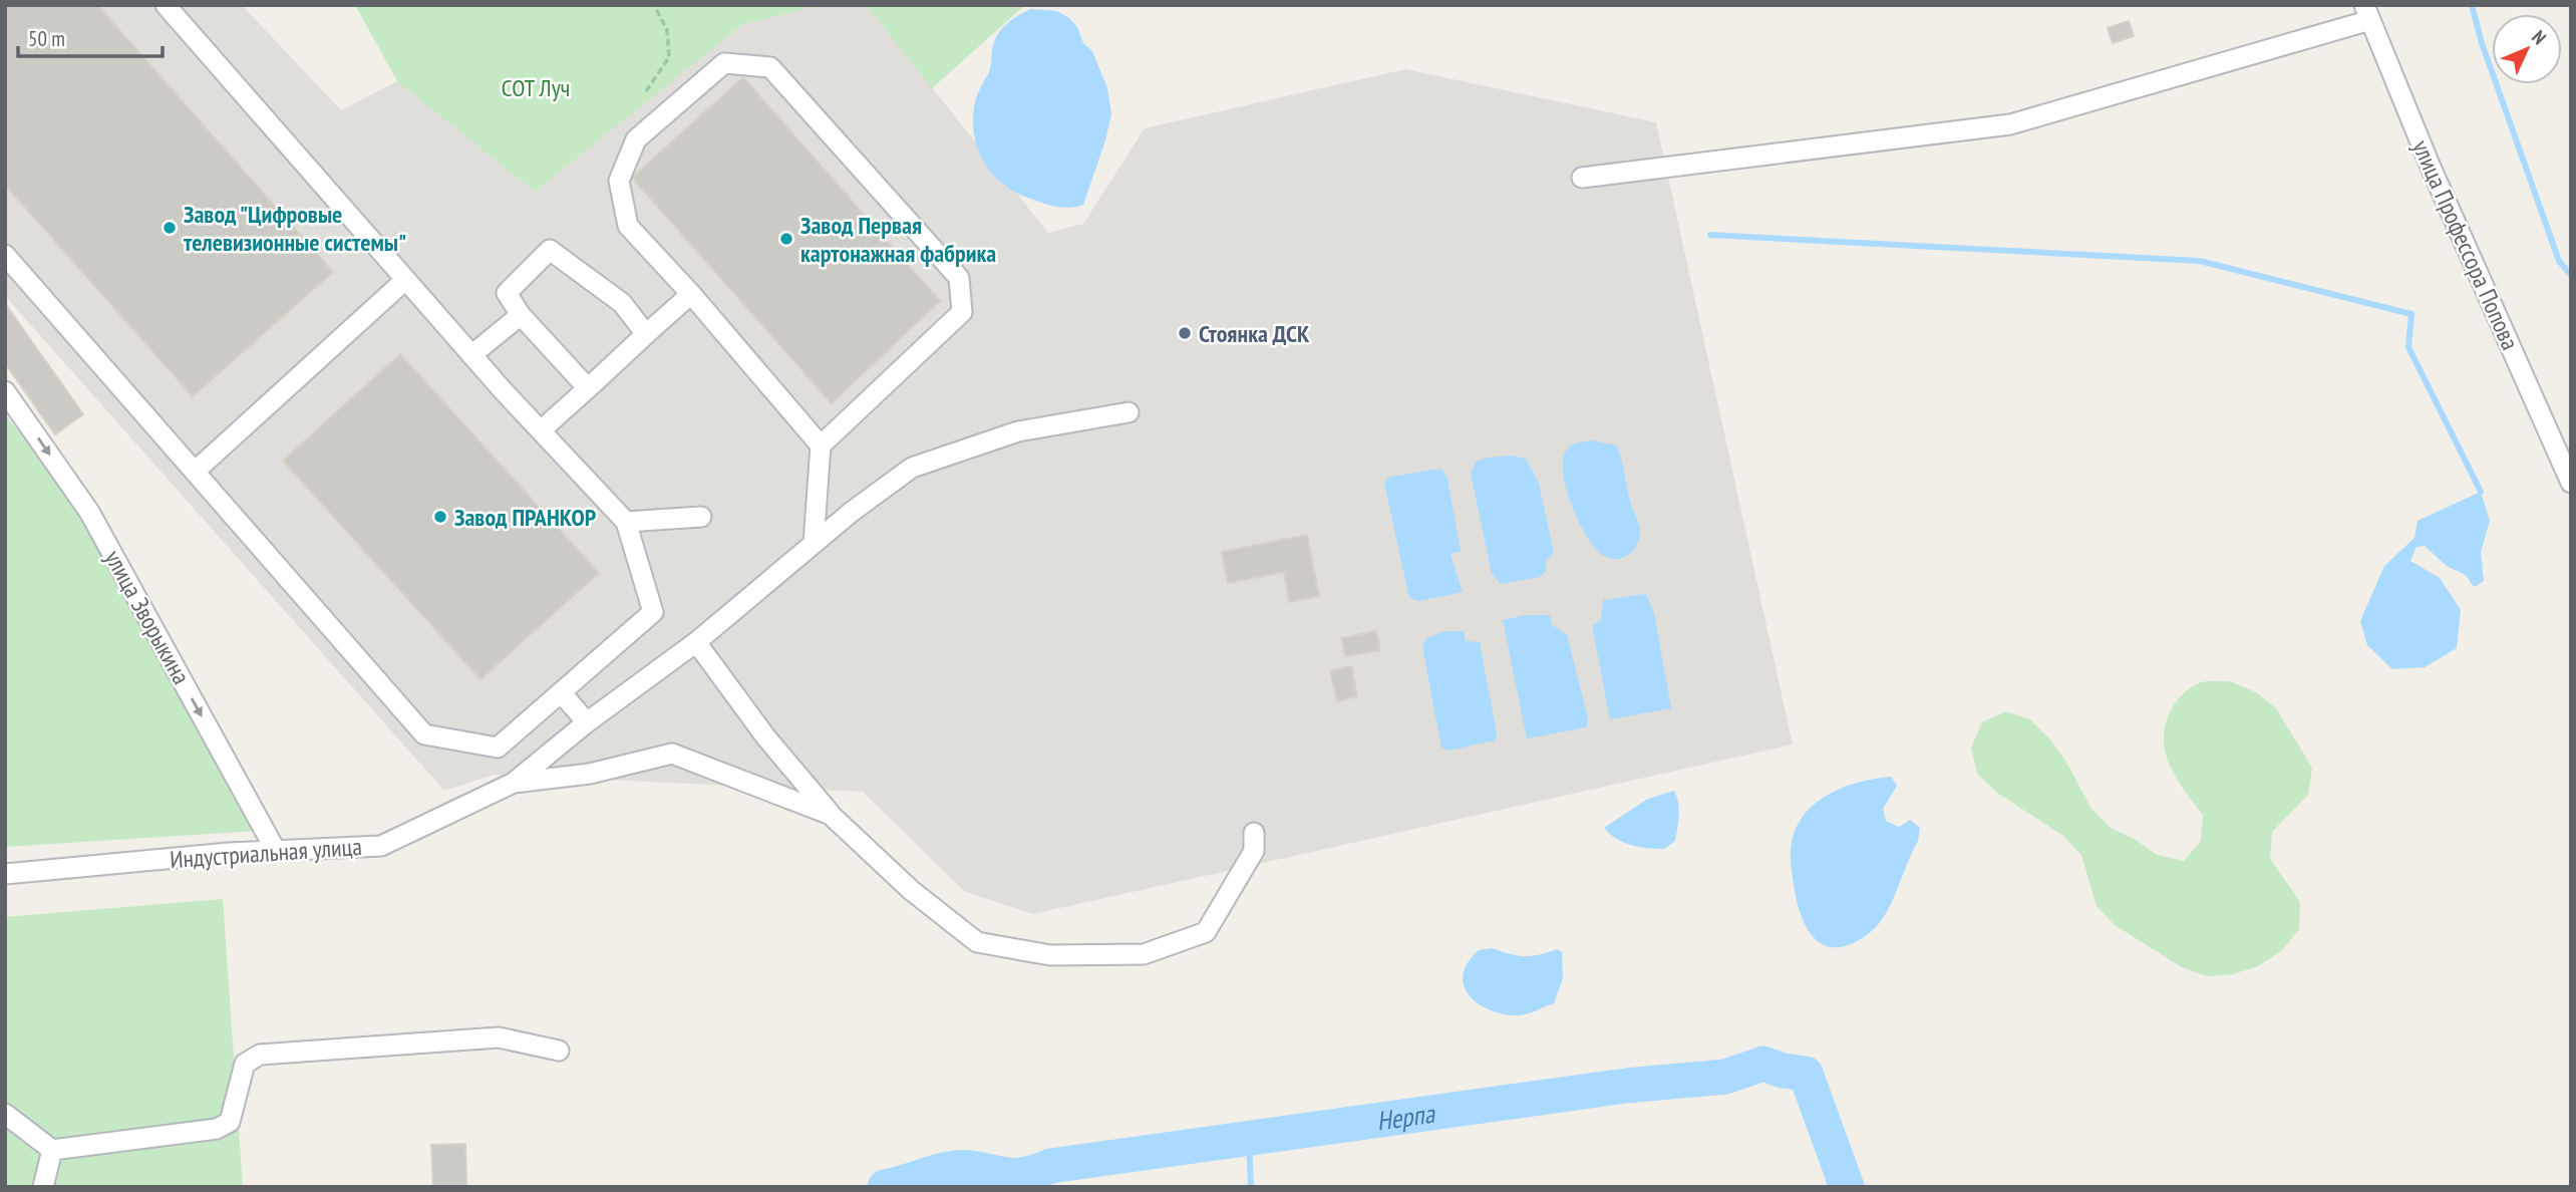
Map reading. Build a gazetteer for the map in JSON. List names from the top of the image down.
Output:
{
  "streets": {
    "street": ["улица Профессора Попова", "улица Зворыкина", "Индустриальная улица"]
  },
  "crossings": [
    ["улица Зворыкина", "Индустриальная улица"]
  ],
  "water": ["Нерпа"],
  "parks": ["СОТ Луч"],
  "places": [
    "Завод \"Цифровые телевизионные системы\"",
    "Завод Первая картонажная фабрика",
    "Стоянка ДСК",
    "Завод ПРАНКОР"
  ],
  "scale_bar": "50 m",
  "north": "top right"
}
